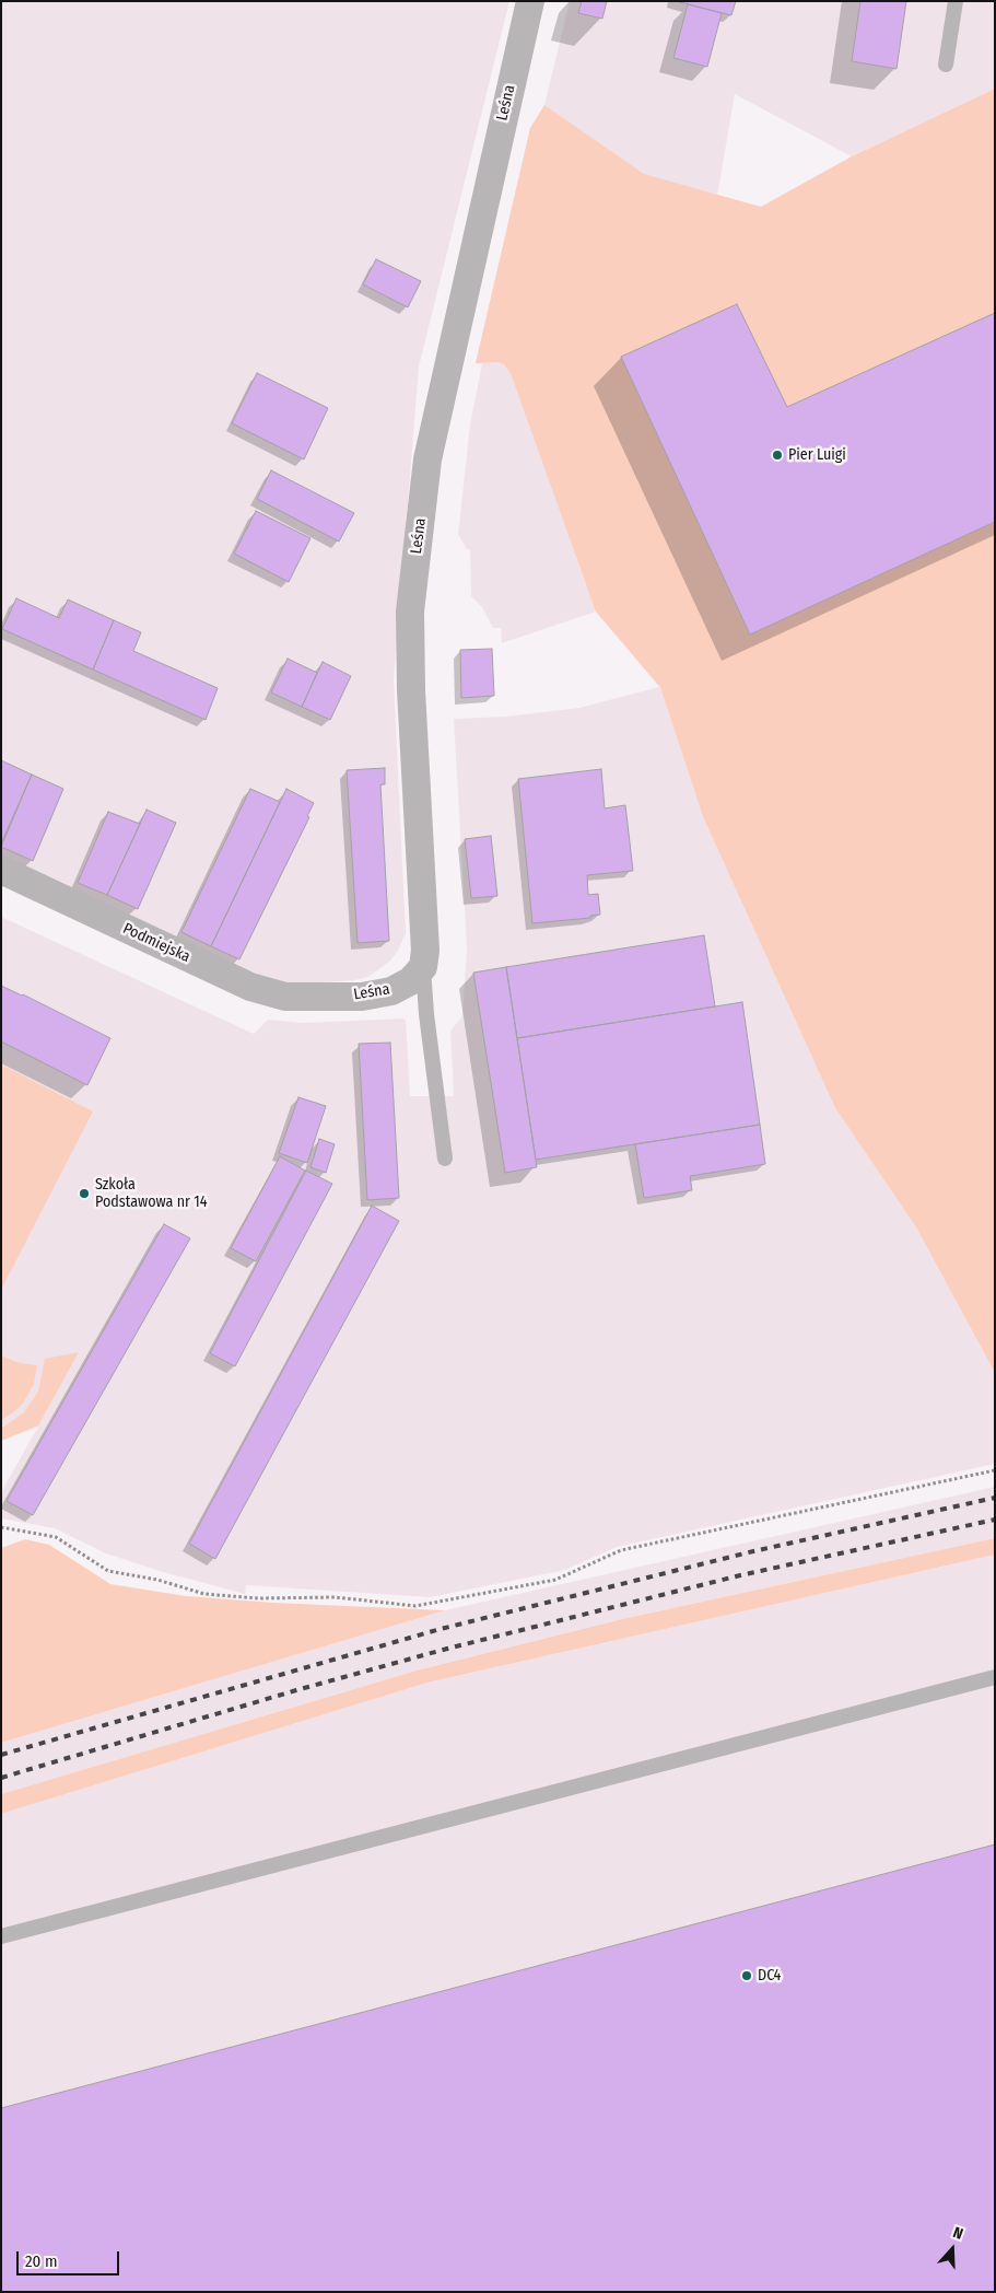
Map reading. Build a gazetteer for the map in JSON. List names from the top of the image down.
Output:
{
  "streets": {
    "street": ["Leśna", "Podmiejska"]
  },
  "crossings": [
    ["Leśna", "Podmiejska"]
  ],
  "places": ["Pier Luigi", "Szkoła Podstawowa nr 14", "DC4"],
  "scale_bar": "20 m",
  "north": "top"
}
